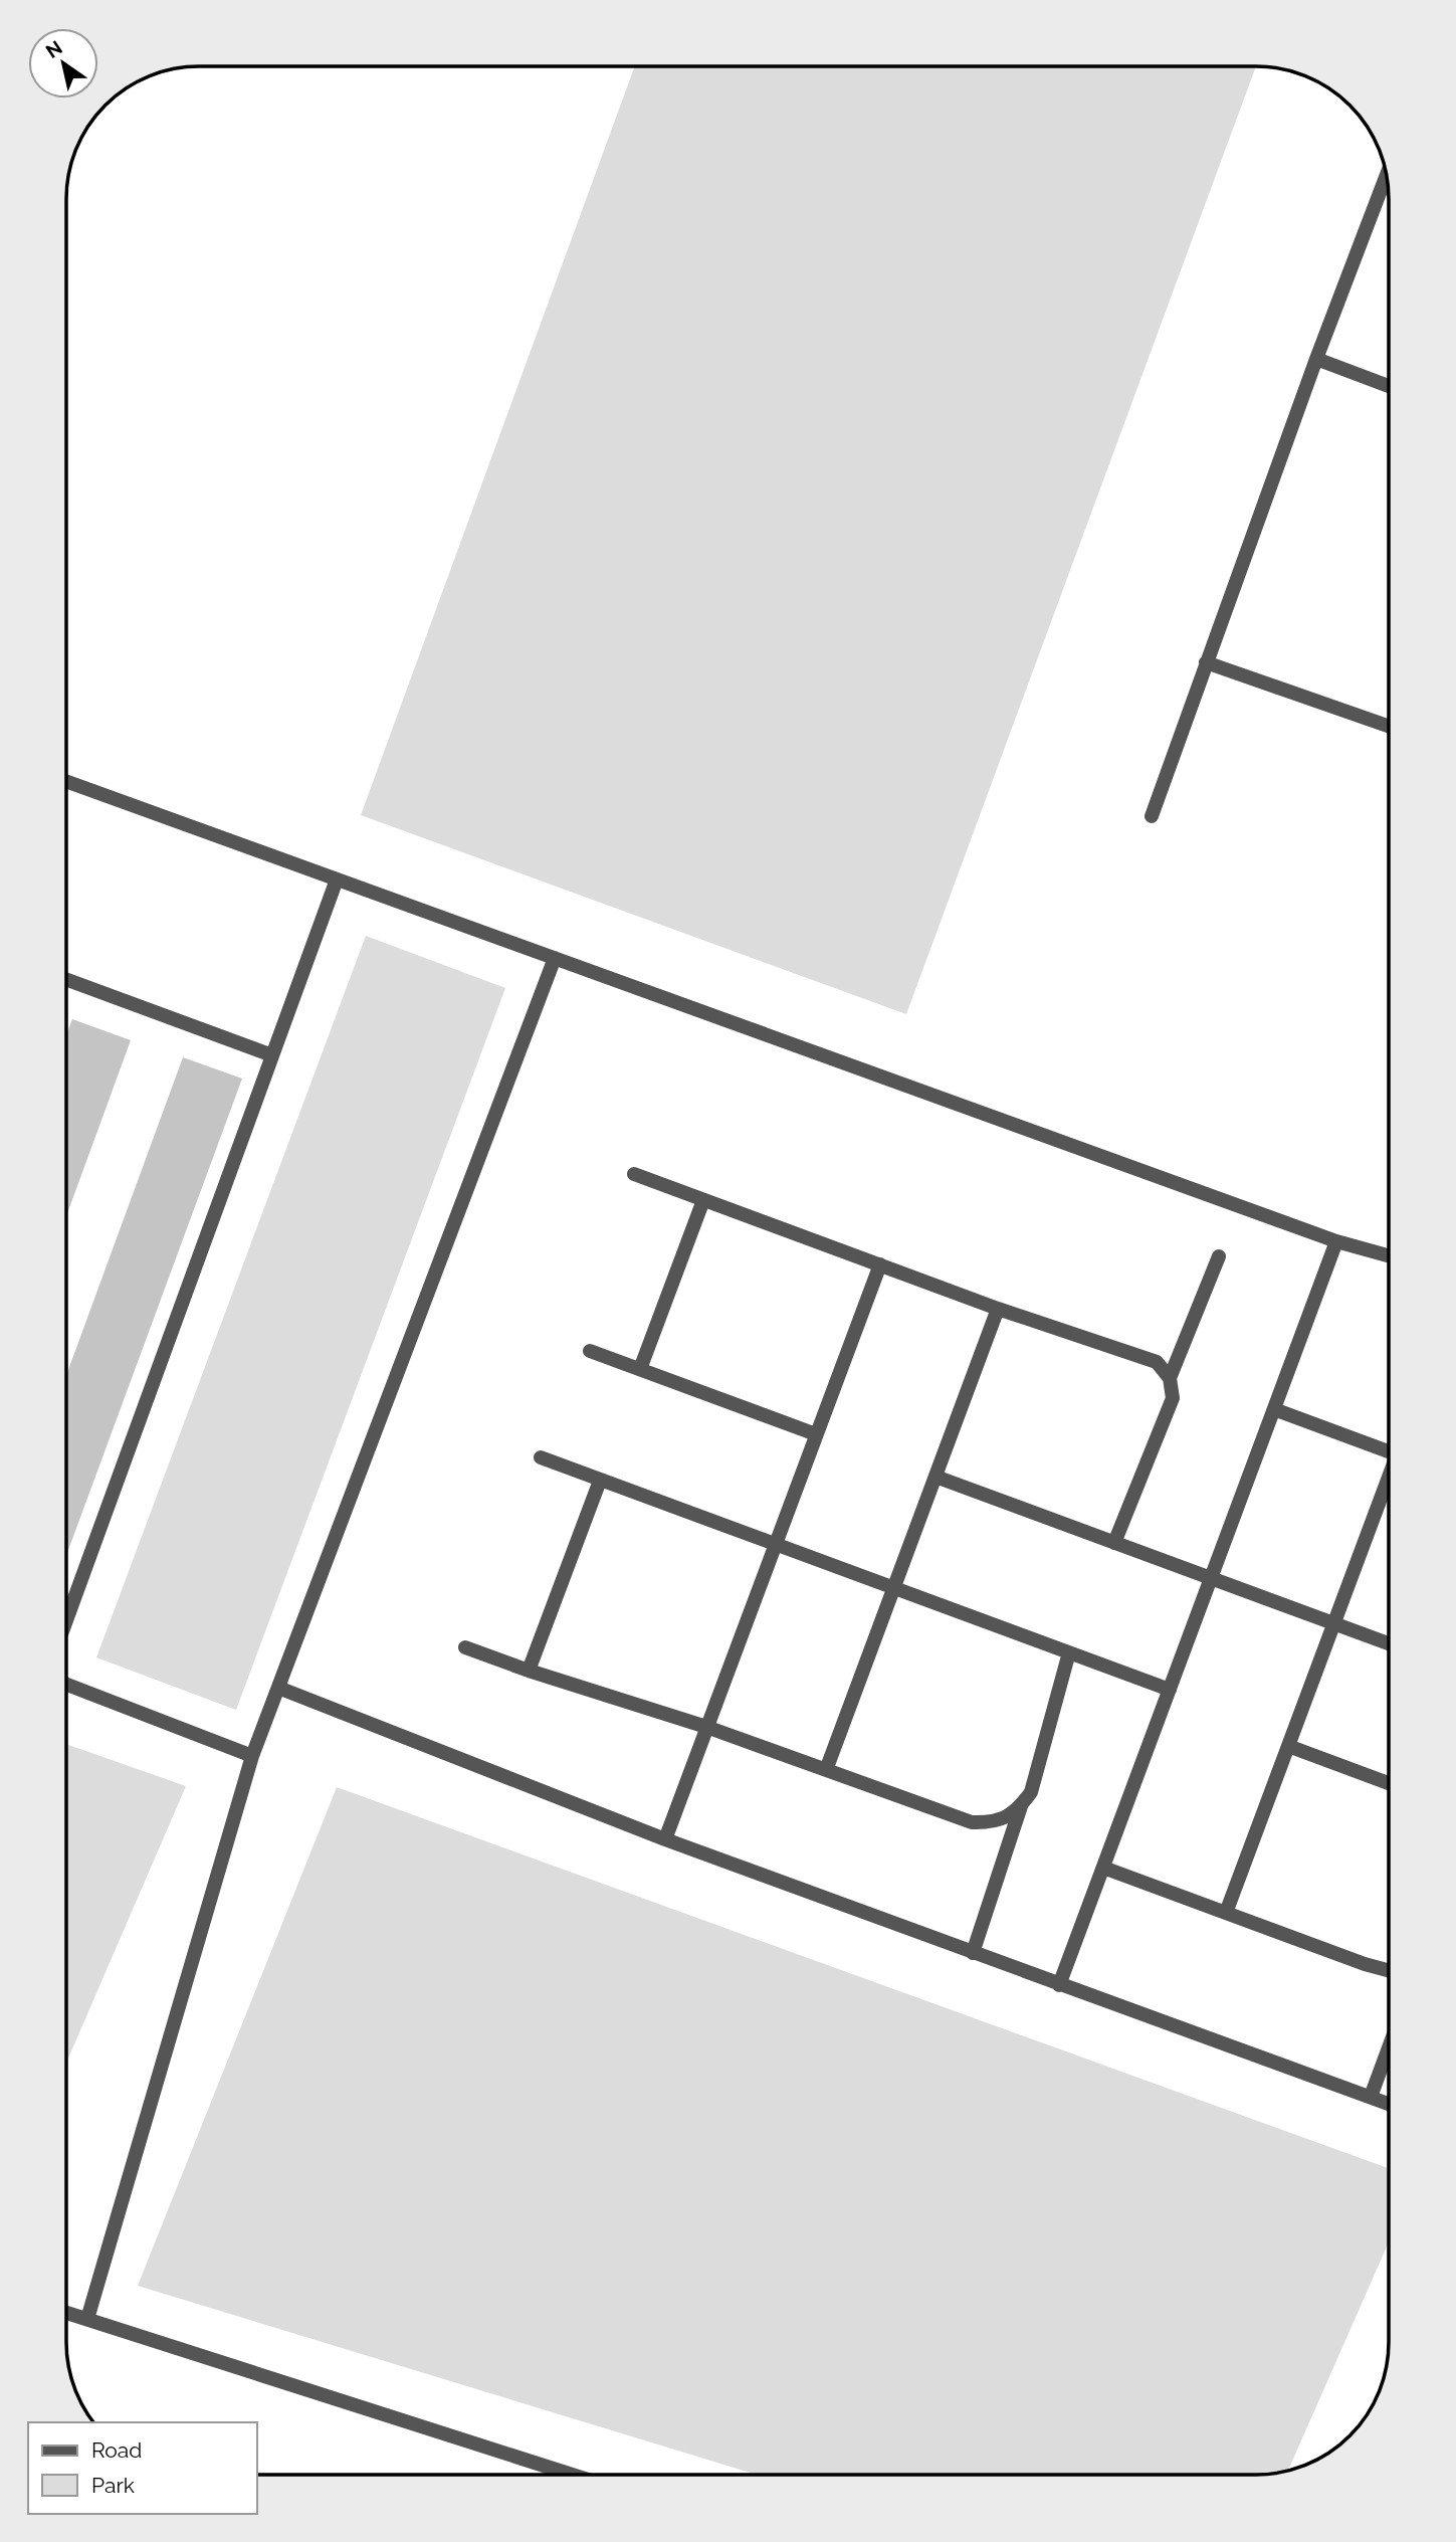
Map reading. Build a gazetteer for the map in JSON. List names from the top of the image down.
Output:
{
  "legend": ["Road", "Park"],
  "north": "top left"
}
